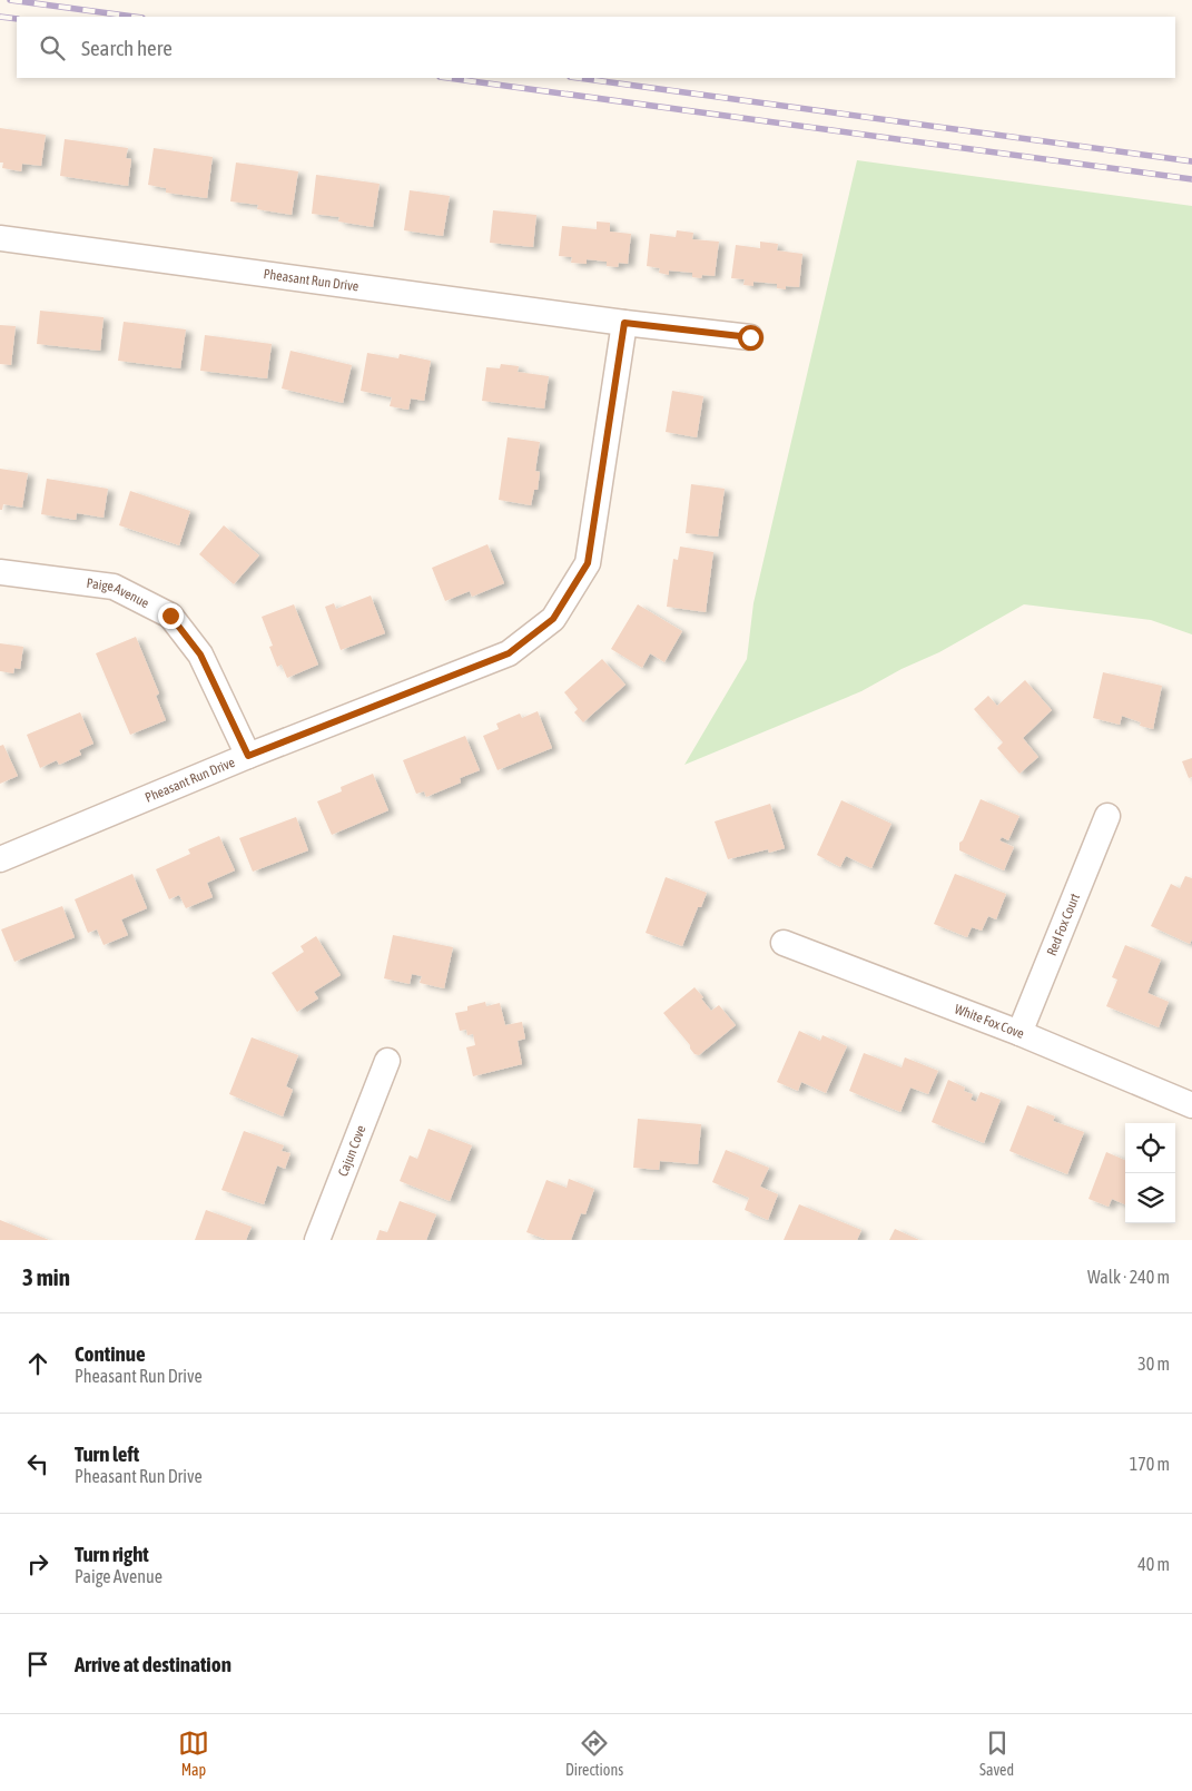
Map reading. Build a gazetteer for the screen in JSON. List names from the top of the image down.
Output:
{
  "streets": {
    "street": [
      "Pheasant Run Drive",
      "Paige Avenue",
      "Red Fox Court",
      "White Fox Cove",
      "Cajun Cove"
    ]
  },
  "crossings": [
    ["Pheasant Run Drive", "Paige Avenue"],
    ["Red Fox Court", "White Fox Cove"]
  ],
  "page": {
    "search": "Search here",
    "heading": ["3 min", "Walk · 240 m"],
    "list": [
      ["Continue", "Pheasant Run Drive", "30 m"],
      ["Turn left", "Pheasant Run Drive", "170 m"],
      ["Turn right", "Paige Avenue", "40 m"],
      "Arrive at destination"
    ],
    "nav": ["Map", "Directions", "Saved"]
  }
}
